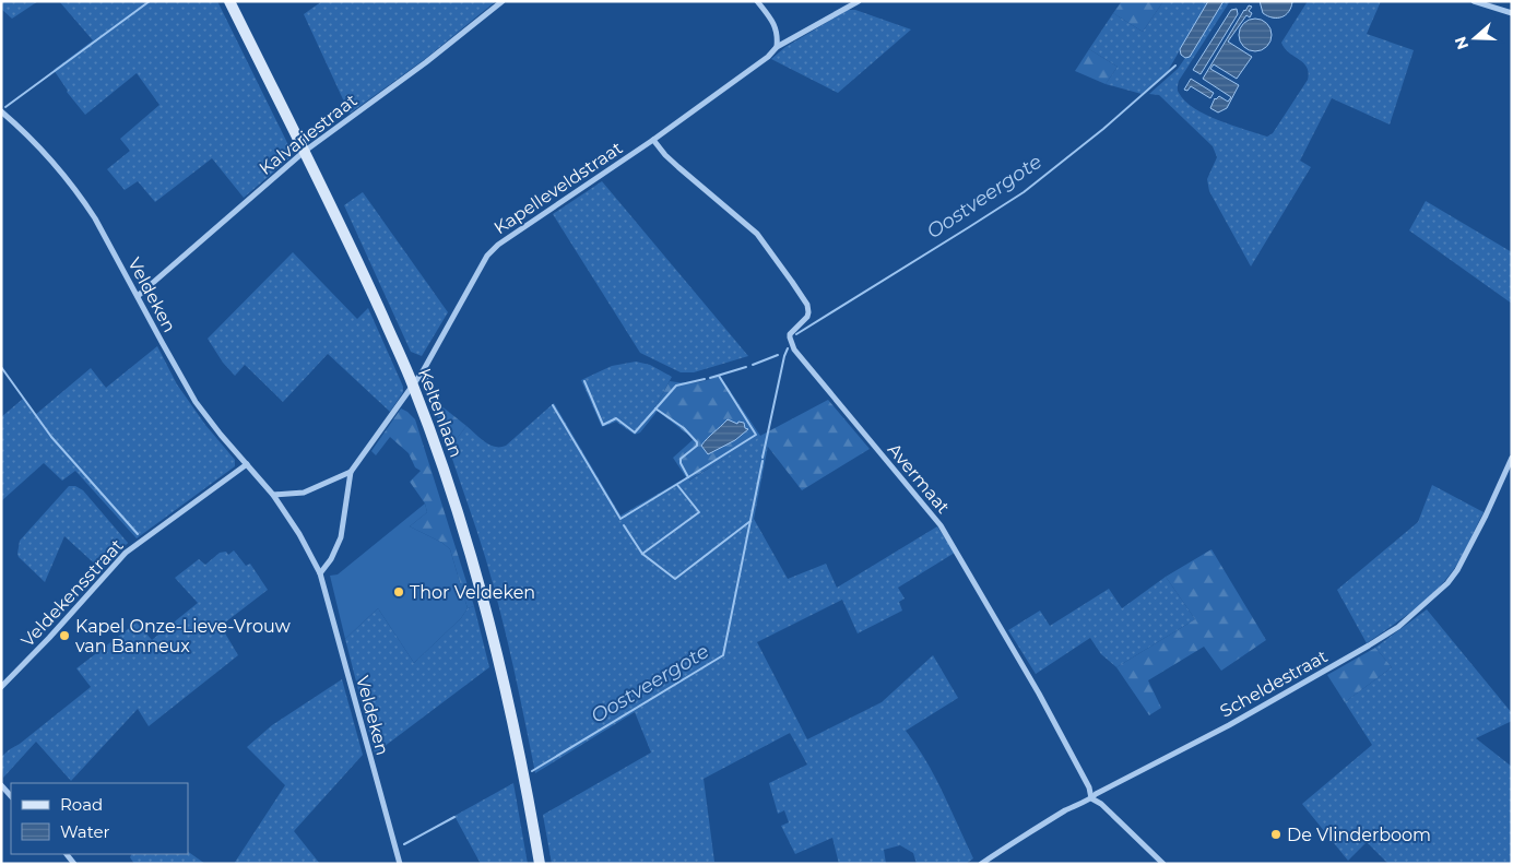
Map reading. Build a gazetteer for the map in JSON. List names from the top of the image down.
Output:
{
  "streets": {
    "main road": ["Keltenlaan"],
    "street": [
      "Kalvariestraat",
      "Kapelleveldstraat",
      "Veldeken",
      "Avermaat",
      "Veldekensstraat",
      "Scheldestraat"
    ]
  },
  "crossings": [
    ["Kalvariestraat", "Veldeken"],
    ["Kalvariestraat", "Keltenlaan"],
    ["Kapelleveldstraat", "Keltenlaan"],
    ["Kapelleveldstraat", "Avermaat"],
    ["Veldeken", "Veldekensstraat"],
    ["Avermaat", "Scheldestraat"]
  ],
  "water": ["Oostveergote"],
  "places": ["Thor Veldeken", "Kapel Onze-Lieve-Vrouw van Banneux", "De Vlinderboom"],
  "legend": ["Road", "Water"],
  "north": "left"
}
